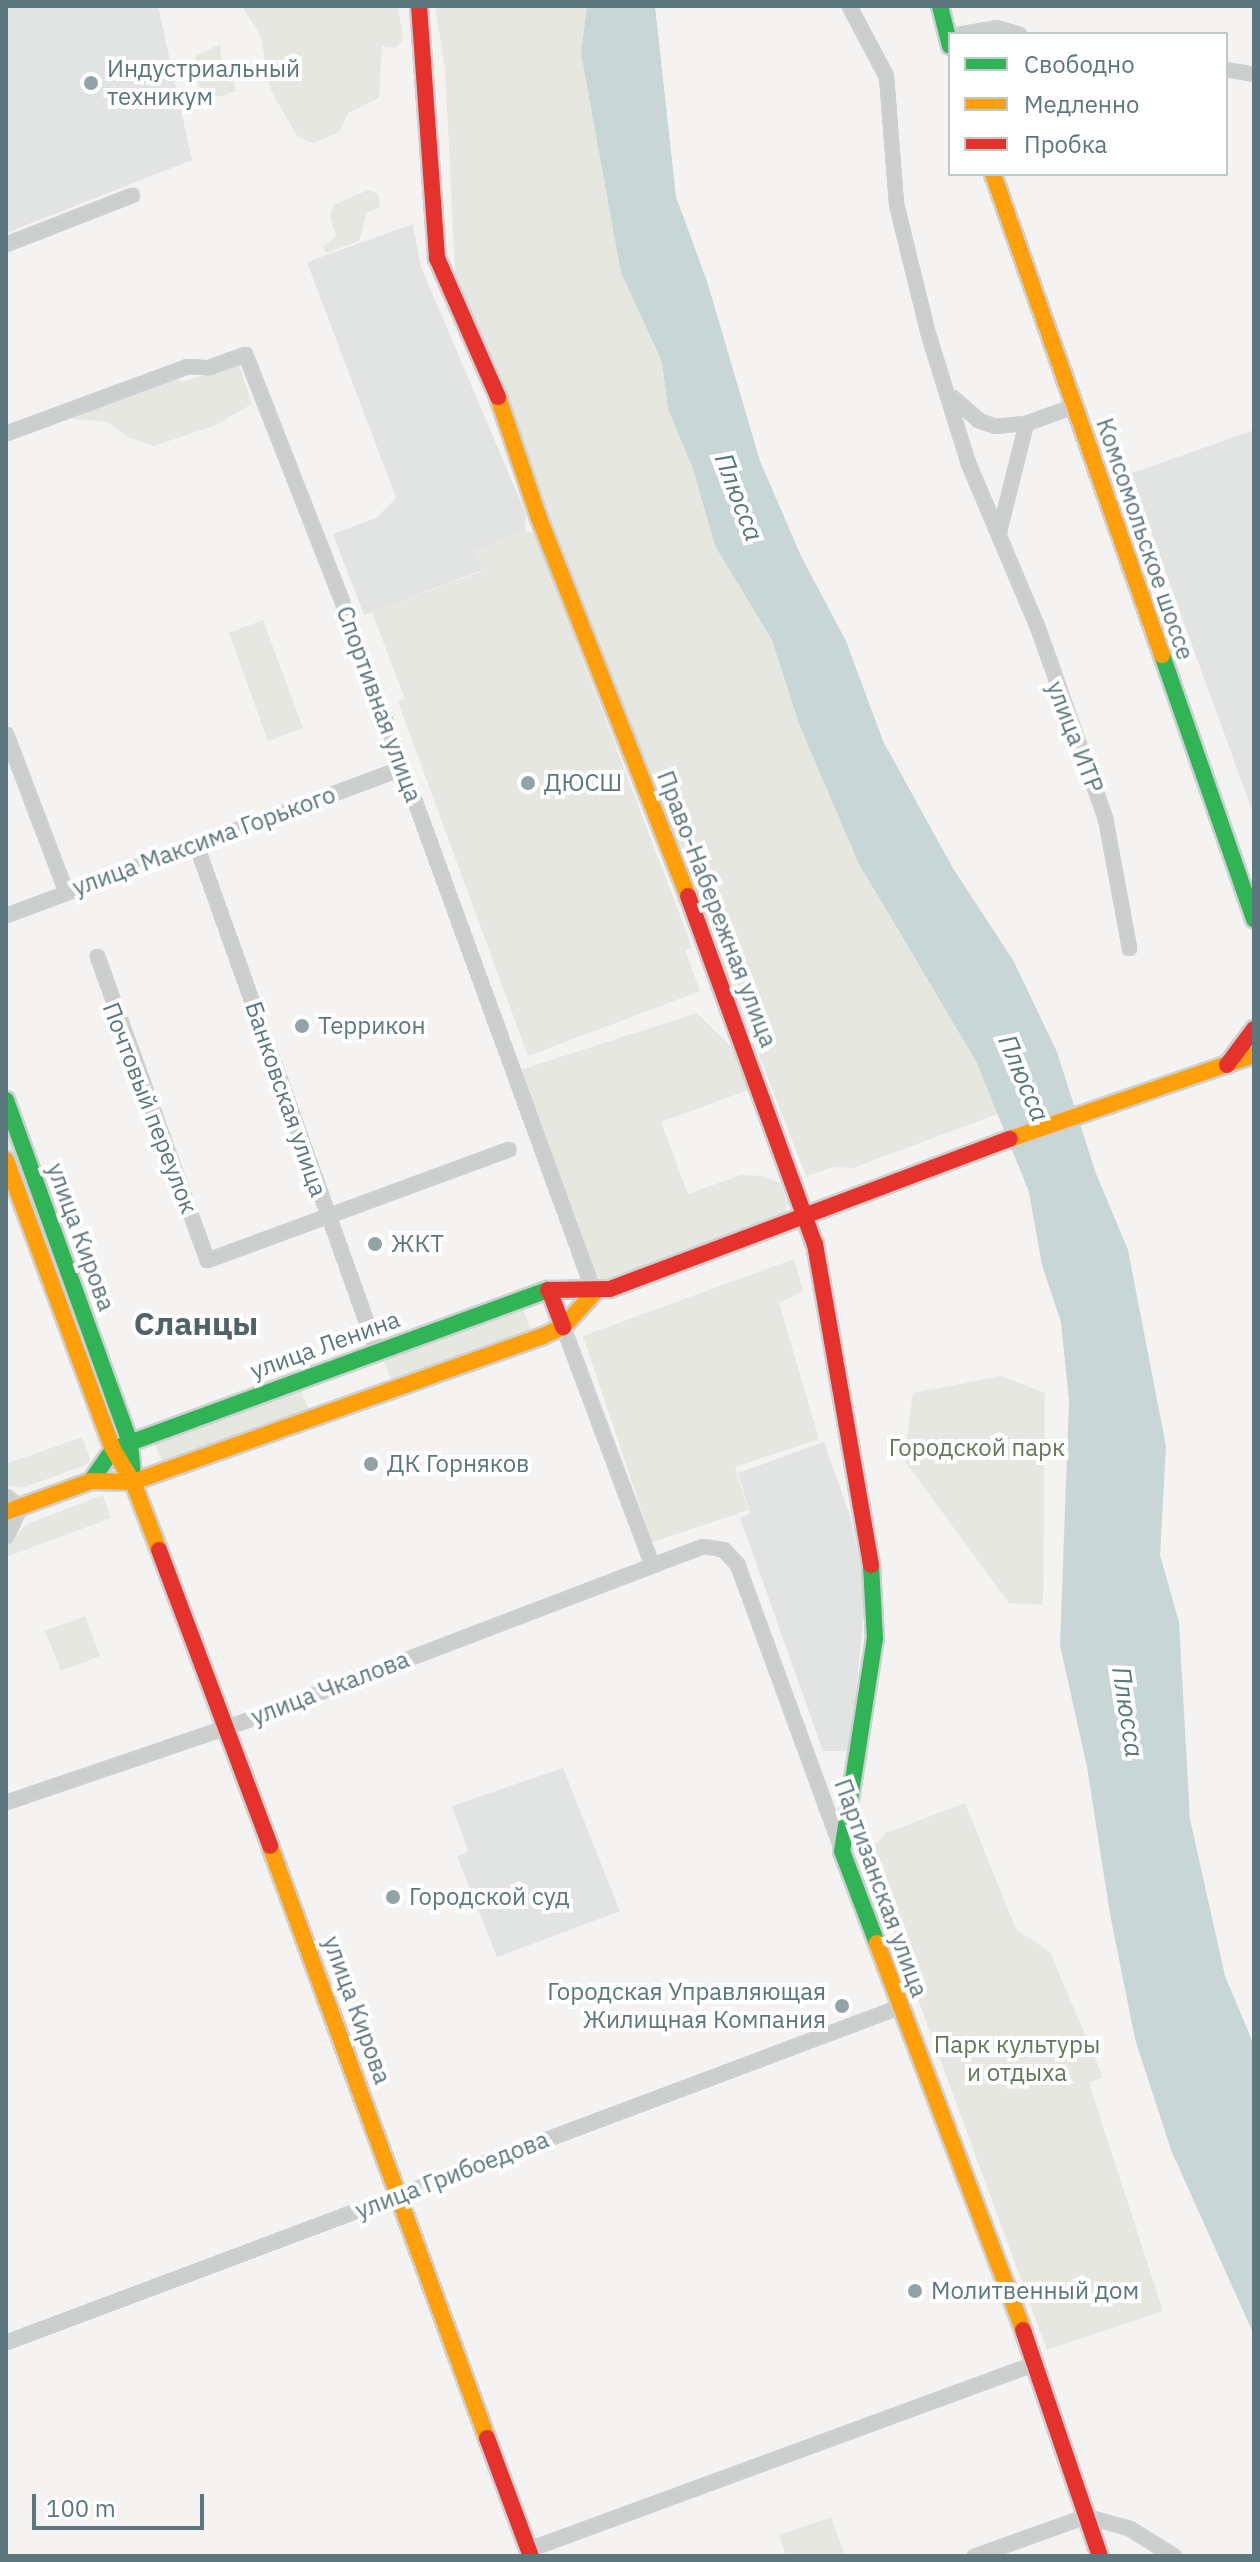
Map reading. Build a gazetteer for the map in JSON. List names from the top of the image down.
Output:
{
  "streets": {
    "street": [
      "Комсомольское шоссе",
      "Спортивная улица",
      "улица ИТР",
      "улица Максима Горького",
      "Право-Набережная улица",
      "Банковская улица",
      "Почтовый переулок",
      "улица Кирова",
      "улица Ленина",
      "улица Чкалова",
      "Партизанская улица",
      "улица Грибоедова"
    ]
  },
  "crossings": [
    ["Комсомольское шоссе", "улица ИТР"],
    ["Спортивная улица", "улица Максима Горького"],
    ["Спортивная улица", "улица Ленина"],
    ["улица Максима Горького", "Банковская улица"],
    ["Право-Набережная улица", "улица Ленина"],
    ["Право-Набережная улица", "Партизанская улица"],
    ["Банковская улица", "Почтовый переулок"],
    ["Банковская улица", "улица Ленина"],
    ["улица Кирова", "улица Ленина"],
    ["улица Кирова", "улица Чкалова"],
    ["улица Кирова", "улица Грибоедова"],
    ["улица Чкалова", "Партизанская улица"],
    ["Партизанская улица", "улица Грибоедова"]
  ],
  "districts": ["Сланцы"],
  "water": ["Плюсса"],
  "parks": ["Городской парк", "Парк культуры и отдыха"],
  "places": [
    "Индустриальный техникум",
    "ДЮСШ",
    "Террикон",
    "ЖКТ",
    "ДК Горняков",
    "Городской суд",
    "Городская Управляющая Жилищная Компания",
    "Молитвенный дом"
  ],
  "legend": ["Свободно", "Медленно", "Пробка"],
  "scale_bar": "100 m"
}
